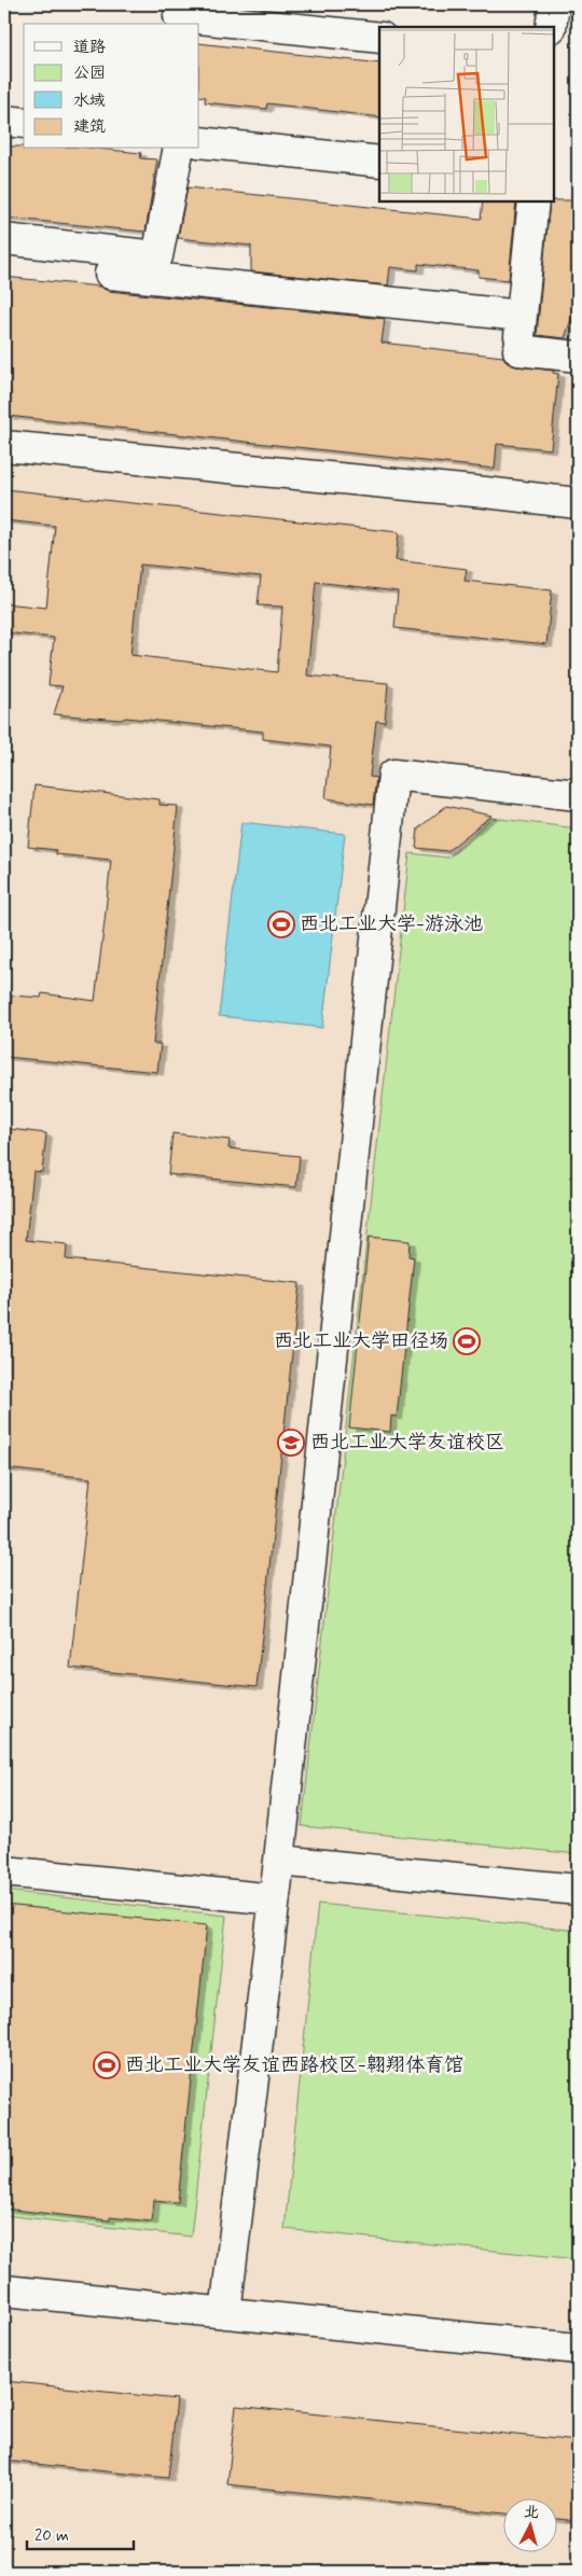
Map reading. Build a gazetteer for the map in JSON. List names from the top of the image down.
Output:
{
  "places": {
    "sports": ["西北工业大学-游泳池", "西北工业大学田径场", "西北工业大学友谊西路校区-翱翔体育馆"],
    "school or university": ["西北工业大学友谊校区"]
  },
  "legend": [
    "道路",
    "公园",
    "水域",
    "建筑"
  ],
  "scale_bar": "20 m",
  "north": "top"
}
